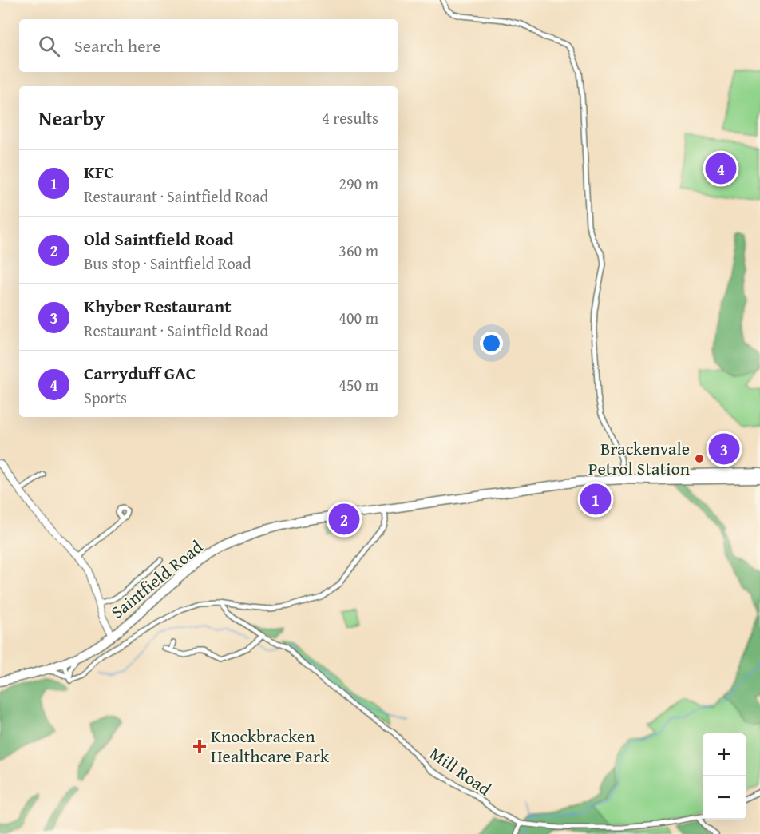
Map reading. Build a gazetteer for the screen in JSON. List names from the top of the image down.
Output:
{
  "streets": {
    "highway": ["Saintfield Road"],
    "street": ["Mill Road"]
  },
  "places": {
    "other": ["Brackenvale Petrol Station"],
    "health": ["Knockbracken Healthcare Park"]
  },
  "page": {
    "search": "Search here",
    "heading": ["Nearby", "4 results"],
    "list": [
      {
        "mark": "1",
        "name": "KFC",
        "note": "Restaurant · Saintfield Road",
        "value": "290 m"
      },
      {
        "mark": "2",
        "name": "Old Saintfield Road",
        "note": "Bus stop · Saintfield Road",
        "value": "360 m"
      },
      {
        "mark": "3",
        "name": "Khyber Restaurant",
        "note": "Restaurant · Saintfield Road",
        "value": "400 m"
      },
      {
        "mark": "4",
        "name": "Carryduff GAC",
        "note": "Sports",
        "value": "450 m"
      }
    ],
    "pins": [
      "4",
      "3",
      "1",
      "2"
    ],
    "map_buttons": ["+", "−"]
  }
}
